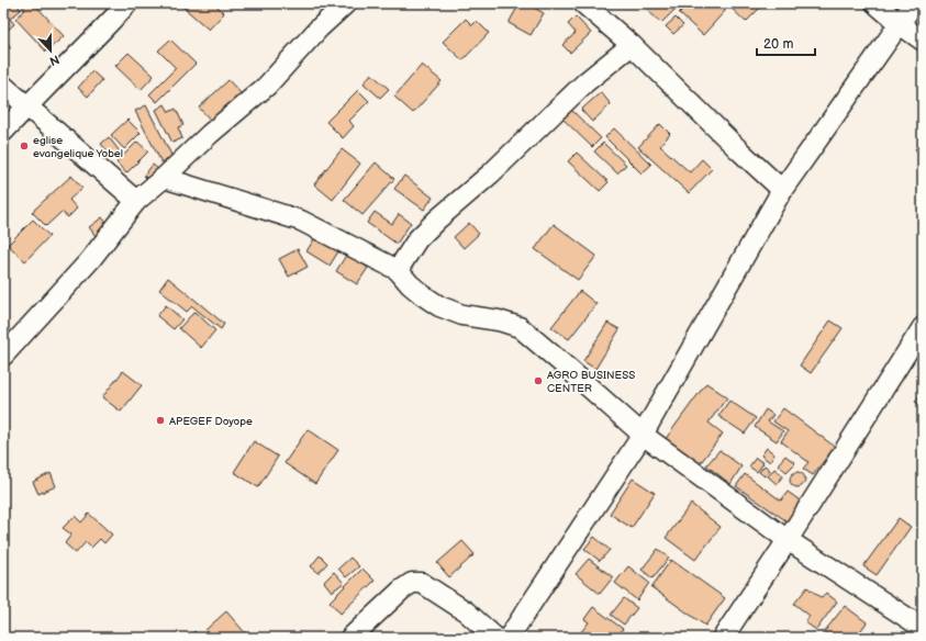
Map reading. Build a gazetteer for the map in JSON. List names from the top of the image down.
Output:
{
  "places": ["eglise evangelique Yobel", "AGRO BUSINESS CENTER", "APEGEF Doyope"],
  "scale_bar": "20 m",
  "north": "bottom"
}
